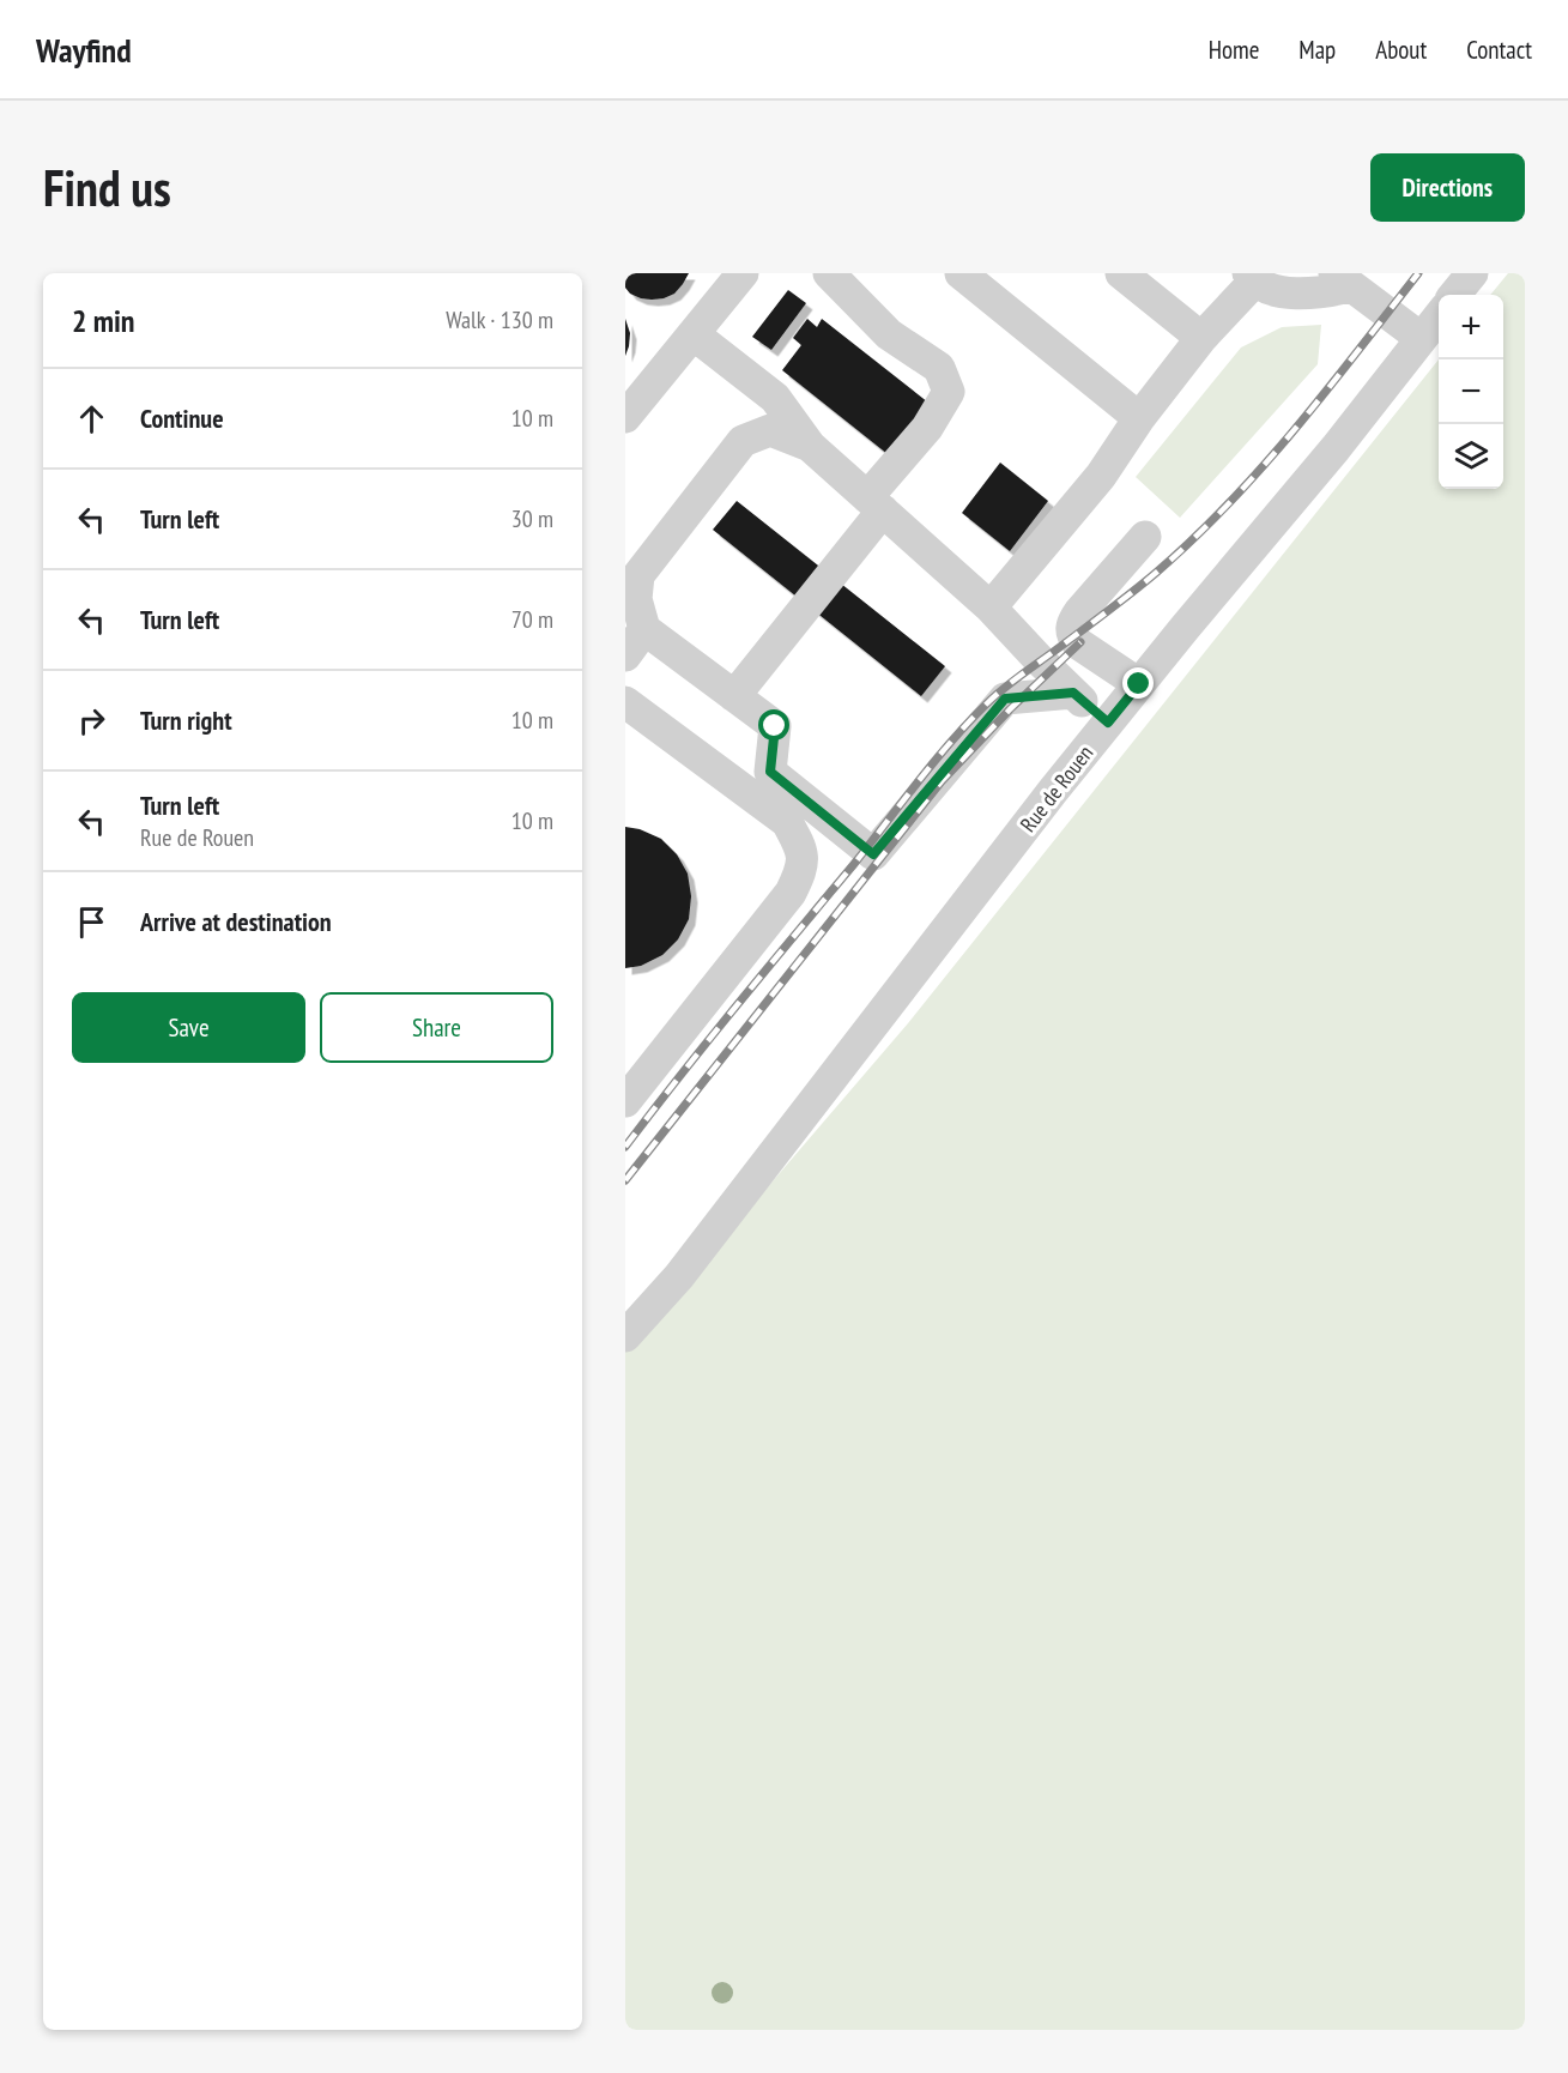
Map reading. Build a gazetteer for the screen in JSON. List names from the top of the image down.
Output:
{
  "streets": {
    "street": ["Rue de Rouen"]
  },
  "page": {
    "header": "Wayfind",
    "nav": [
      "Home",
      "Map",
      "About",
      "Contact"
    ],
    "buttons": [
      "Directions",
      ["Save", "Share"]
    ],
    "title": "Find us",
    "heading": ["2 min", "Walk · 130 m"],
    "map_buttons": ["+", "−"],
    "list": [
      ["Continue", "10 m"],
      ["Turn left", "30 m"],
      ["Turn left", "70 m"],
      ["Turn right", "10 m"],
      ["Turn left", "Rue de Rouen", "10 m"],
      "Arrive at destination"
    ]
  }
}
